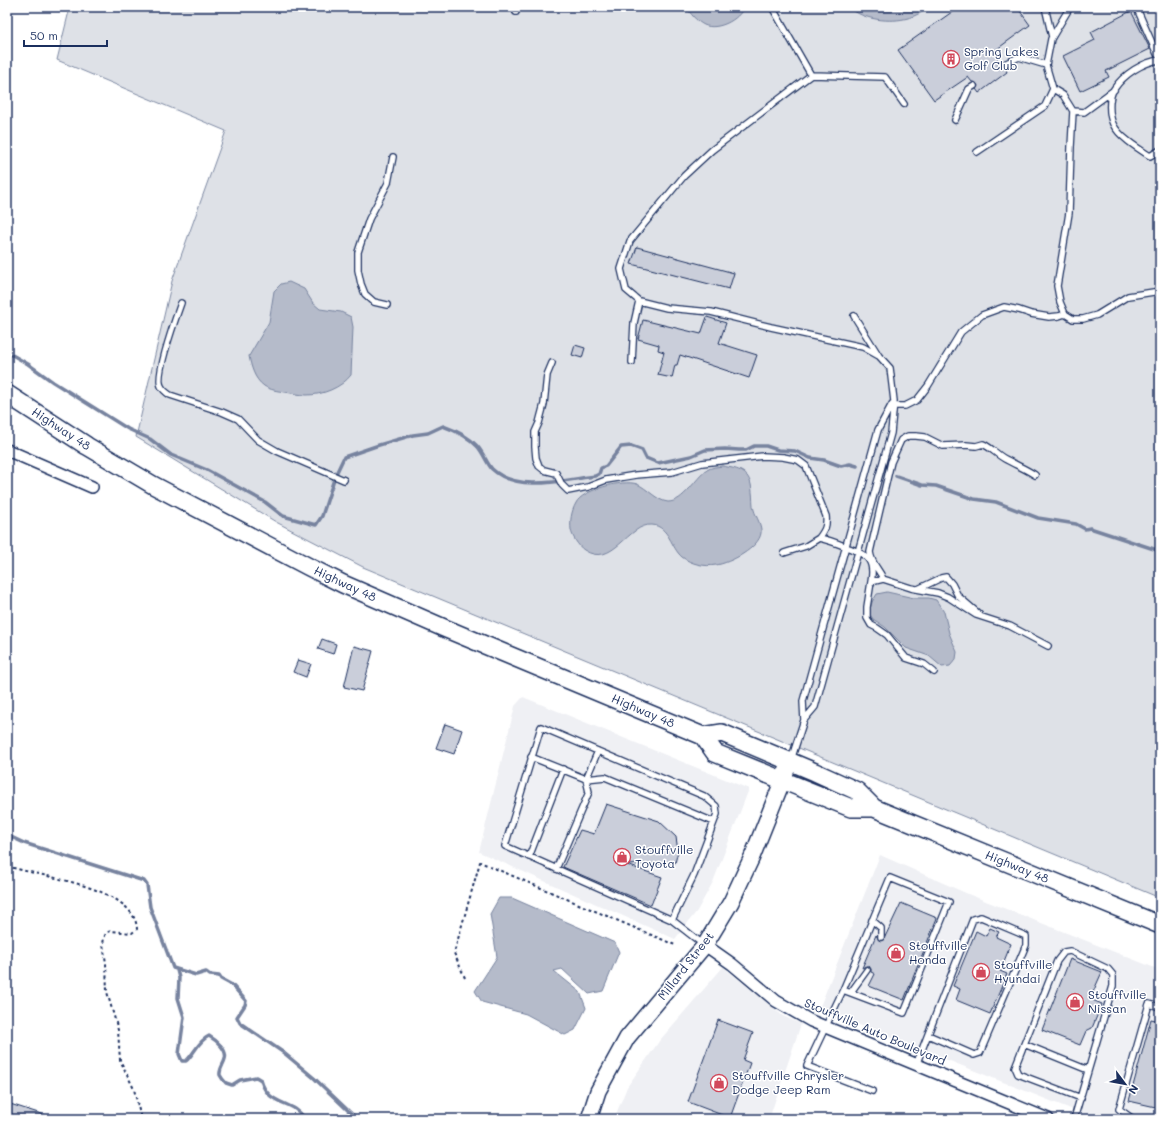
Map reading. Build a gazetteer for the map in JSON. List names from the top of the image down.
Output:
{
  "streets": {
    "main road": ["Highway 48"],
    "street": ["Millard Street", "Stouffville Auto Boulevard"]
  },
  "crossings": [
    ["Highway 48", "Millard Street"],
    ["Millard Street", "Stouffville Auto Boulevard"]
  ],
  "places": {
    "building": ["Spring Lakes Golf Club"],
    "shop": [
      "Stouffville Toyota",
      "Stouffville Honda",
      "Stouffville Hyundai",
      "Stouffville Nissan",
      "Stouffville Chrysler Dodge Jeep Ram"
    ]
  },
  "scale_bar": "50 m",
  "north": "bottom right"
}
